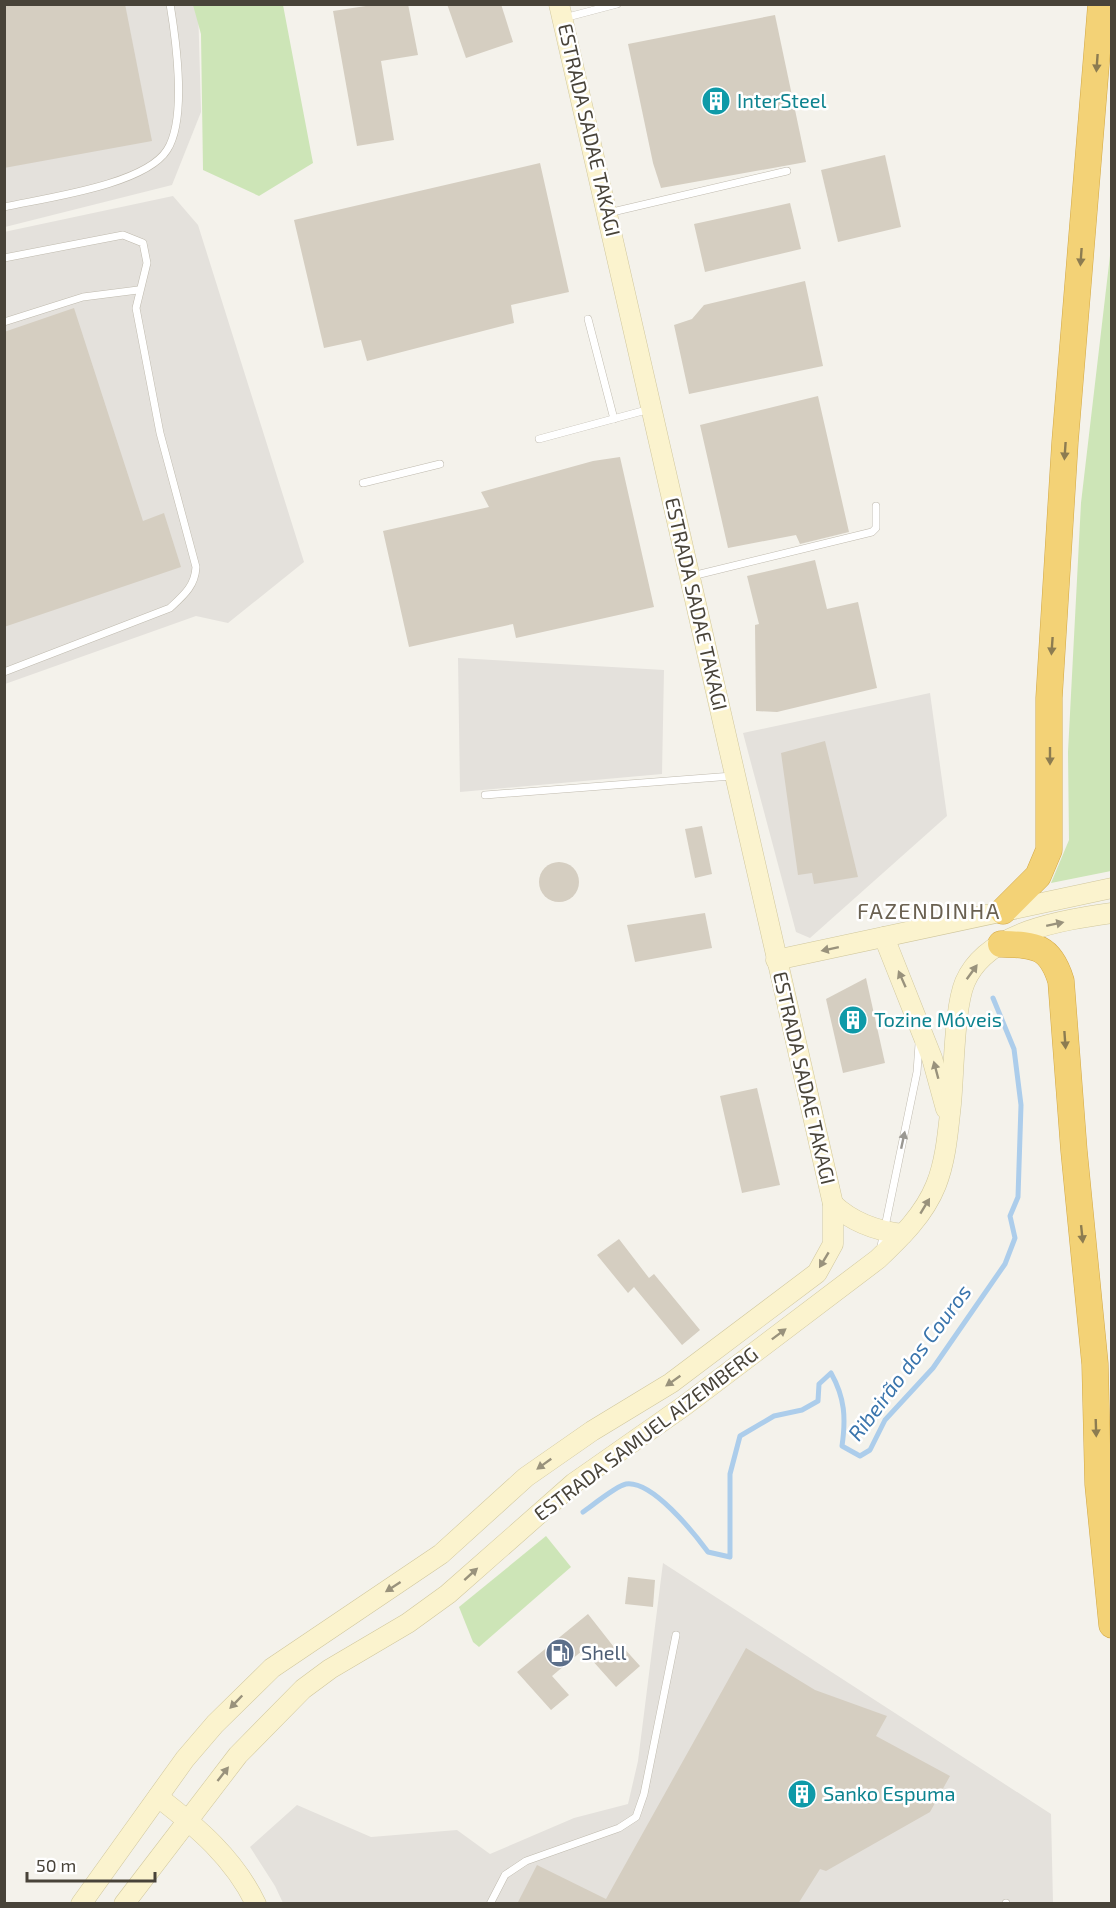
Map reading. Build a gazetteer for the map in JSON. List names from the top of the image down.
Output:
{
  "streets": {
    "main road": ["ESTRADA SADAE TAKAGI", "ESTRADA SAMUEL AIZEMBERG"]
  },
  "crossings": [
    ["ESTRADA SADAE TAKAGI", "ESTRADA SAMUEL AIZEMBERG"]
  ],
  "districts": ["FAZENDINHA"],
  "water": ["Ribeirão dos Couros"],
  "places": {
    "building": ["InterSteel", "Tozine Móveis", "Sanko Espuma"],
    "fuel station": ["Shell"]
  },
  "scale_bar": "50 m"
}
